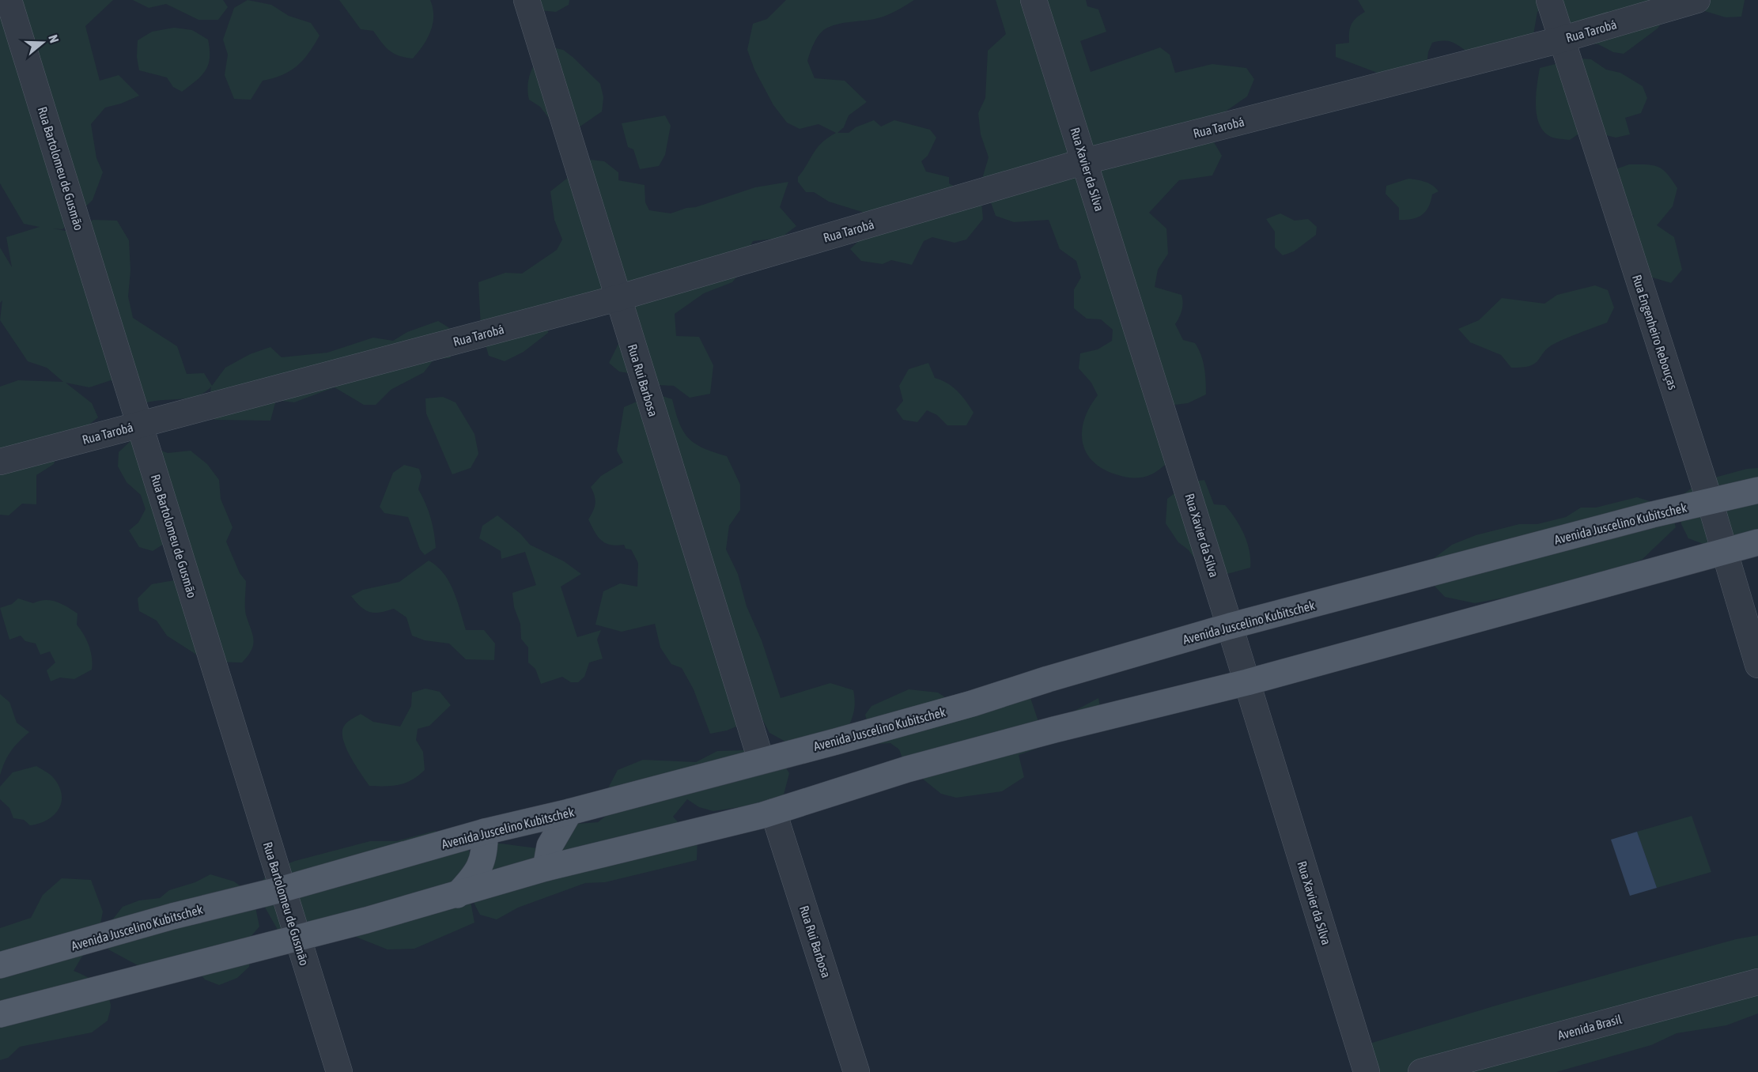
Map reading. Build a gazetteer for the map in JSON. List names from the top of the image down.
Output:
{
  "streets": {
    "main road": ["Avenida Juscelino Kubitschek"],
    "street": [
      "Rua Tarobá",
      "Rua Bartolomeu de Gusmão",
      "Rua Xavier da Silva",
      "Rua Engenheiro Rebouças",
      "Rua Rui Barbosa",
      "Avenida Brasil"
    ]
  },
  "crossings": [
    ["Rua Tarobá", "Rua Bartolomeu de Gusmão"],
    ["Rua Tarobá", "Rua Xavier da Silva"],
    ["Rua Tarobá", "Rua Engenheiro Rebouças"],
    ["Rua Tarobá", "Rua Rui Barbosa"],
    ["Rua Bartolomeu de Gusmão", "Avenida Juscelino Kubitschek"],
    ["Rua Xavier da Silva", "Avenida Juscelino Kubitschek"],
    ["Rua Engenheiro Rebouças", "Avenida Juscelino Kubitschek"],
    ["Rua Rui Barbosa", "Avenida Juscelino Kubitschek"]
  ],
  "north": "right"
}
